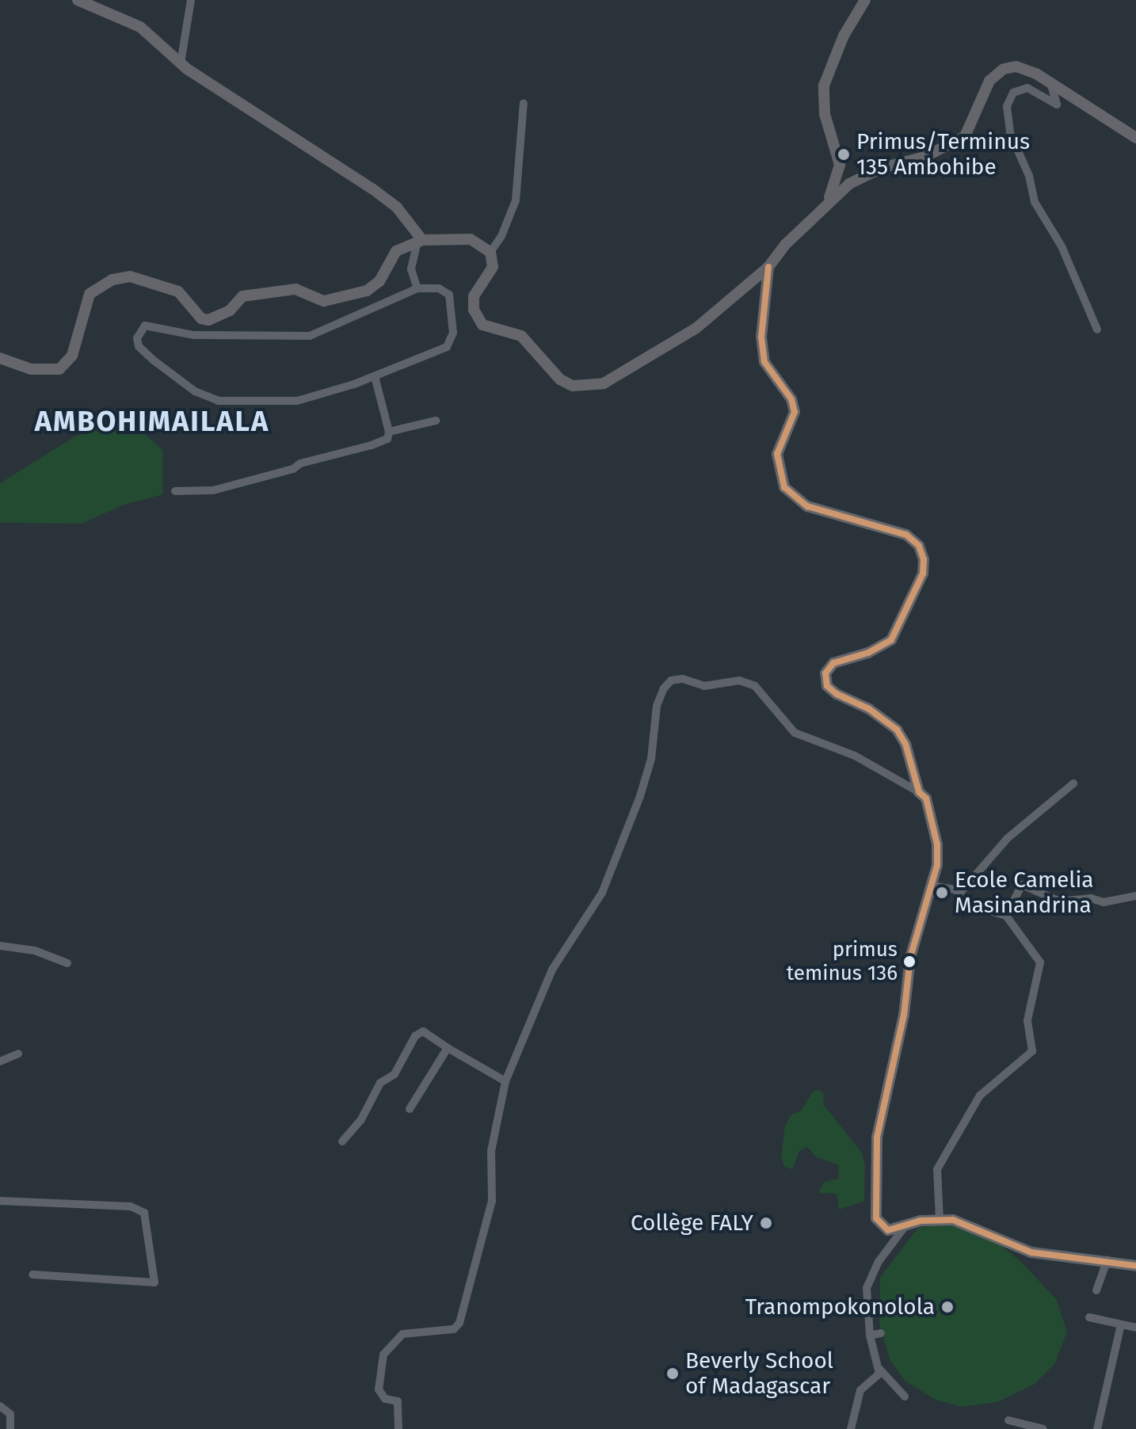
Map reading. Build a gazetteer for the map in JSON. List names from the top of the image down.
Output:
{
  "districts": ["AMBOHIMAILALA"],
  "places": [
    "Primus/Terminus 135 Ambohibe",
    "Ecole Camelia Masinandrina",
    "primus teminus 136",
    "Collège FALY",
    "Tranompokonolola",
    "Beverly School of Madagascar"
  ]
}
